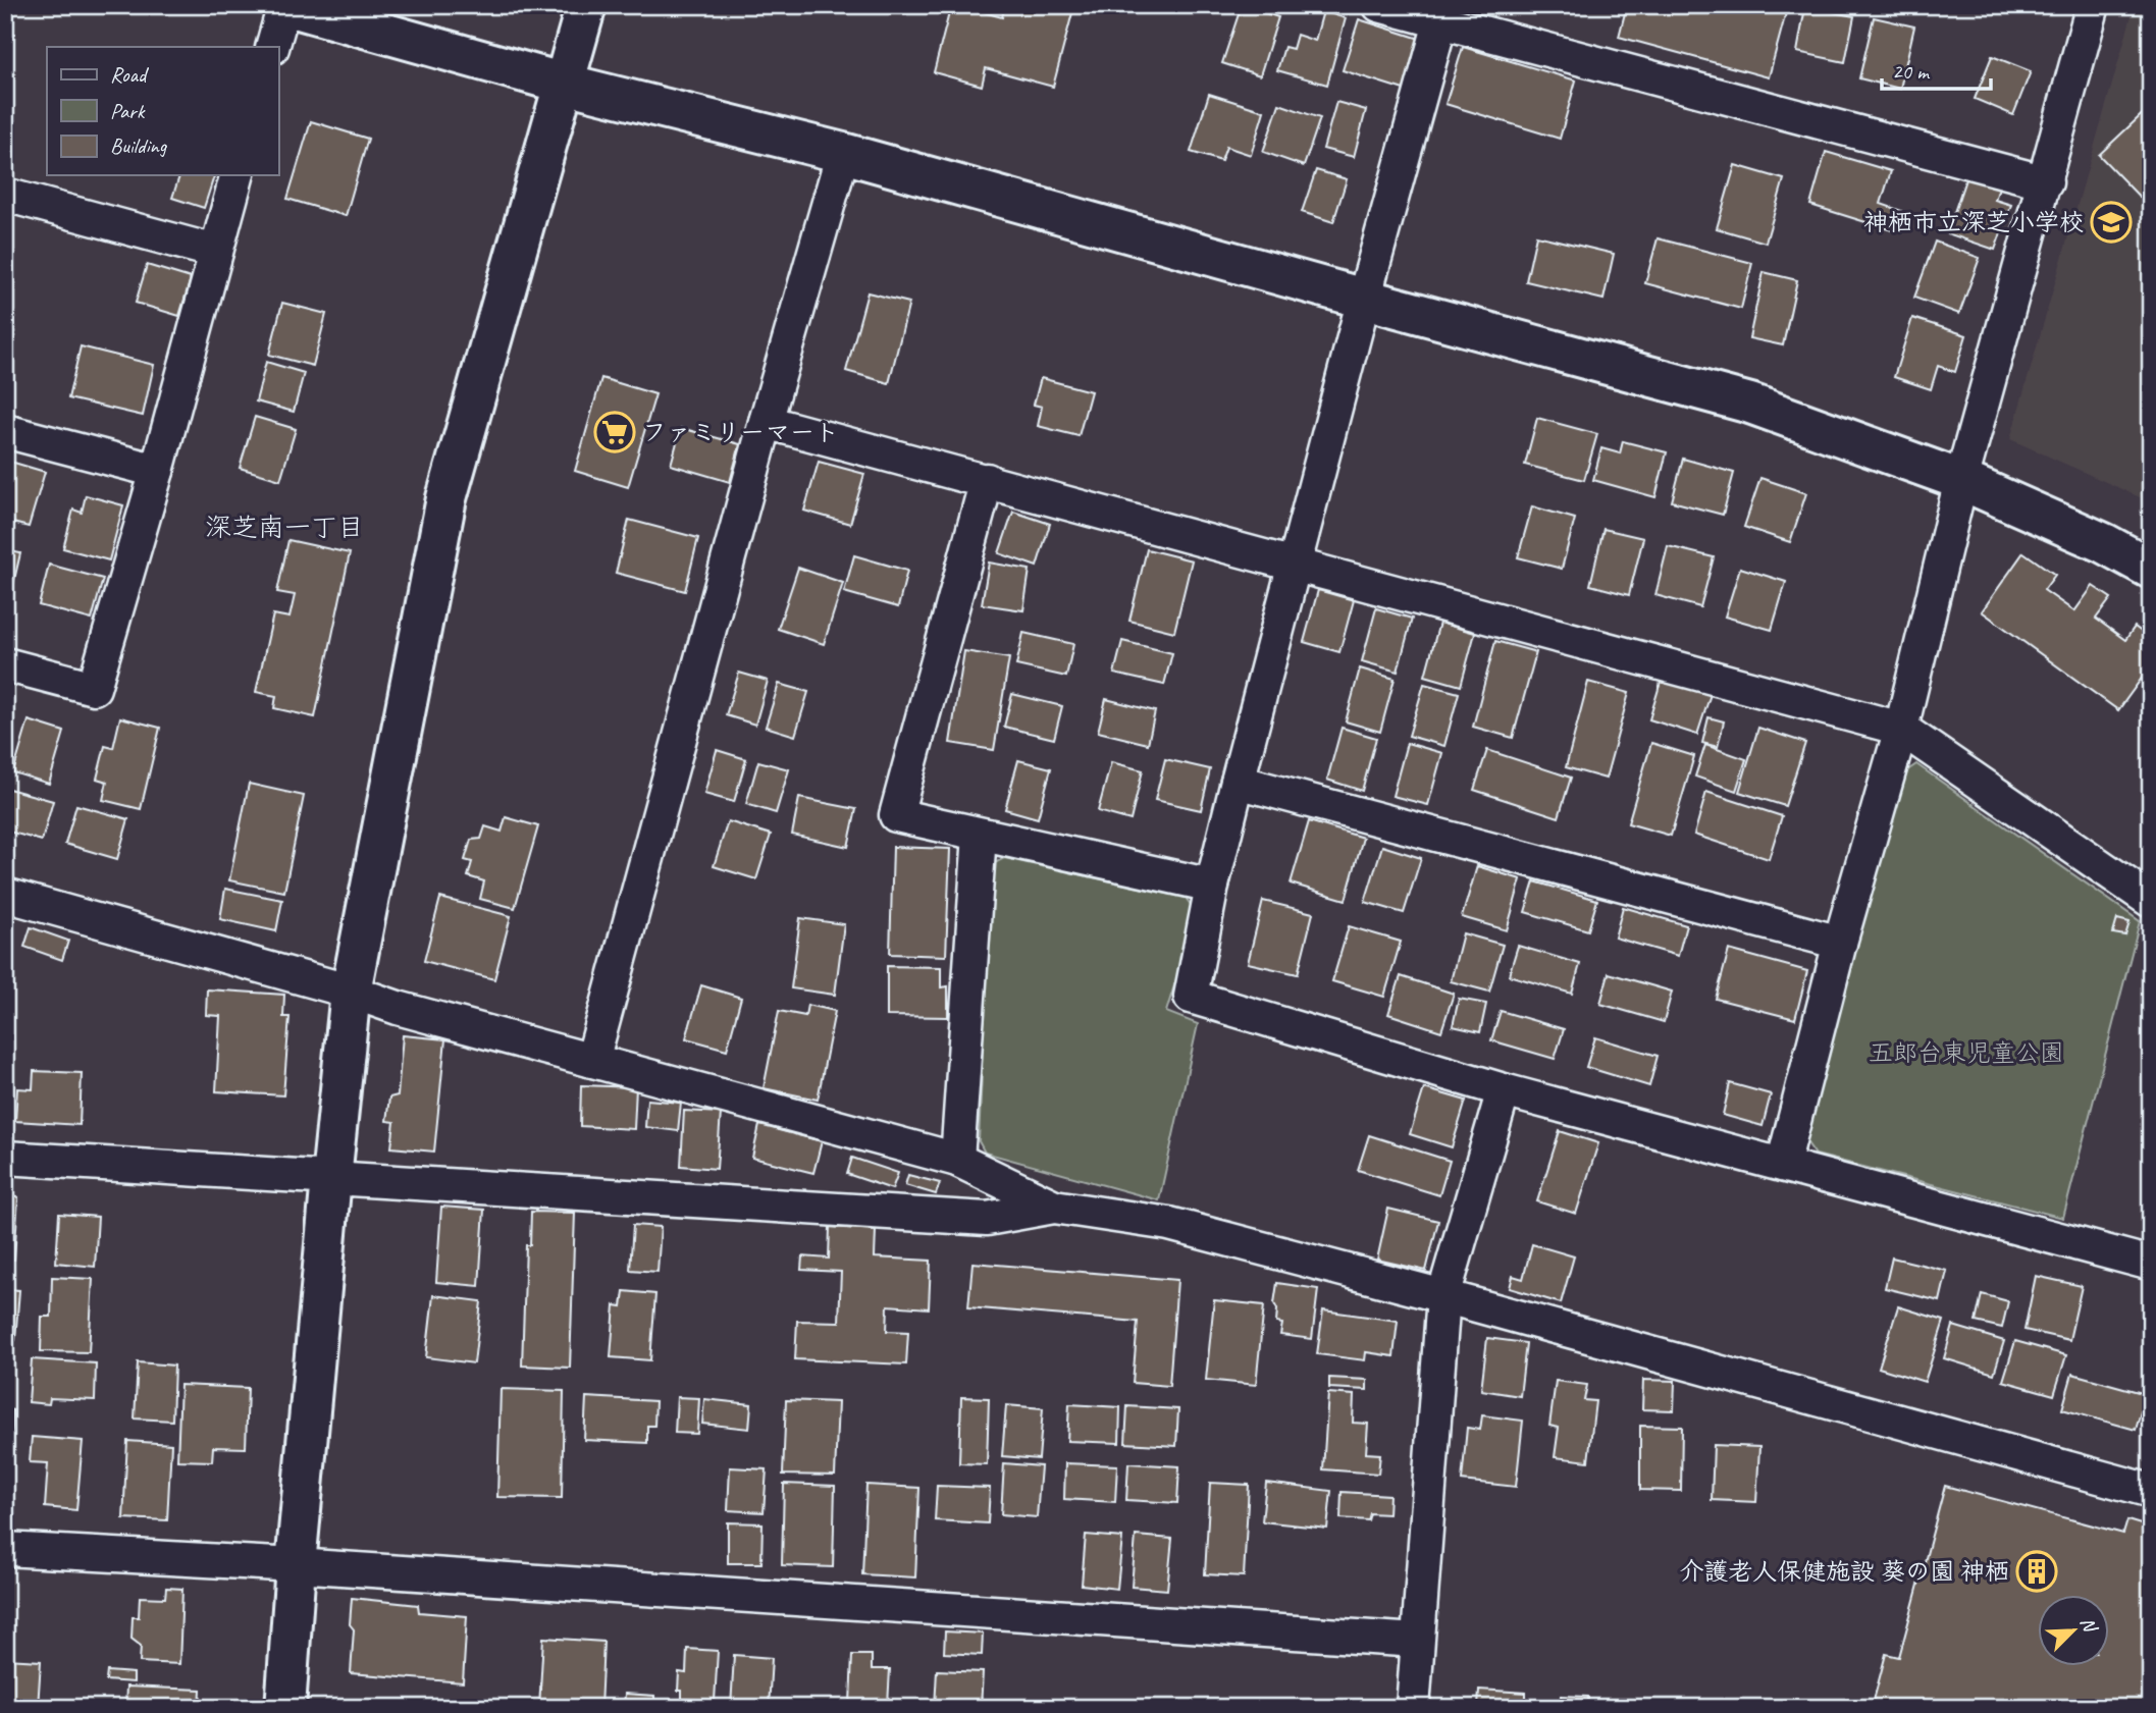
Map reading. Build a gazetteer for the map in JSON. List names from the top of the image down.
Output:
{
  "districts": ["深芝南一丁目"],
  "parks": ["五郎台東児童公園"],
  "places": {
    "school or university": ["神栖市立深芝小学校"],
    "supermarket": ["ファミリーマート"],
    "building": ["介護老人保健施設 葵の園 神栖"]
  },
  "legend": ["Road", "Park", "Building"],
  "scale_bar": "20 m",
  "north": "top right"
}
